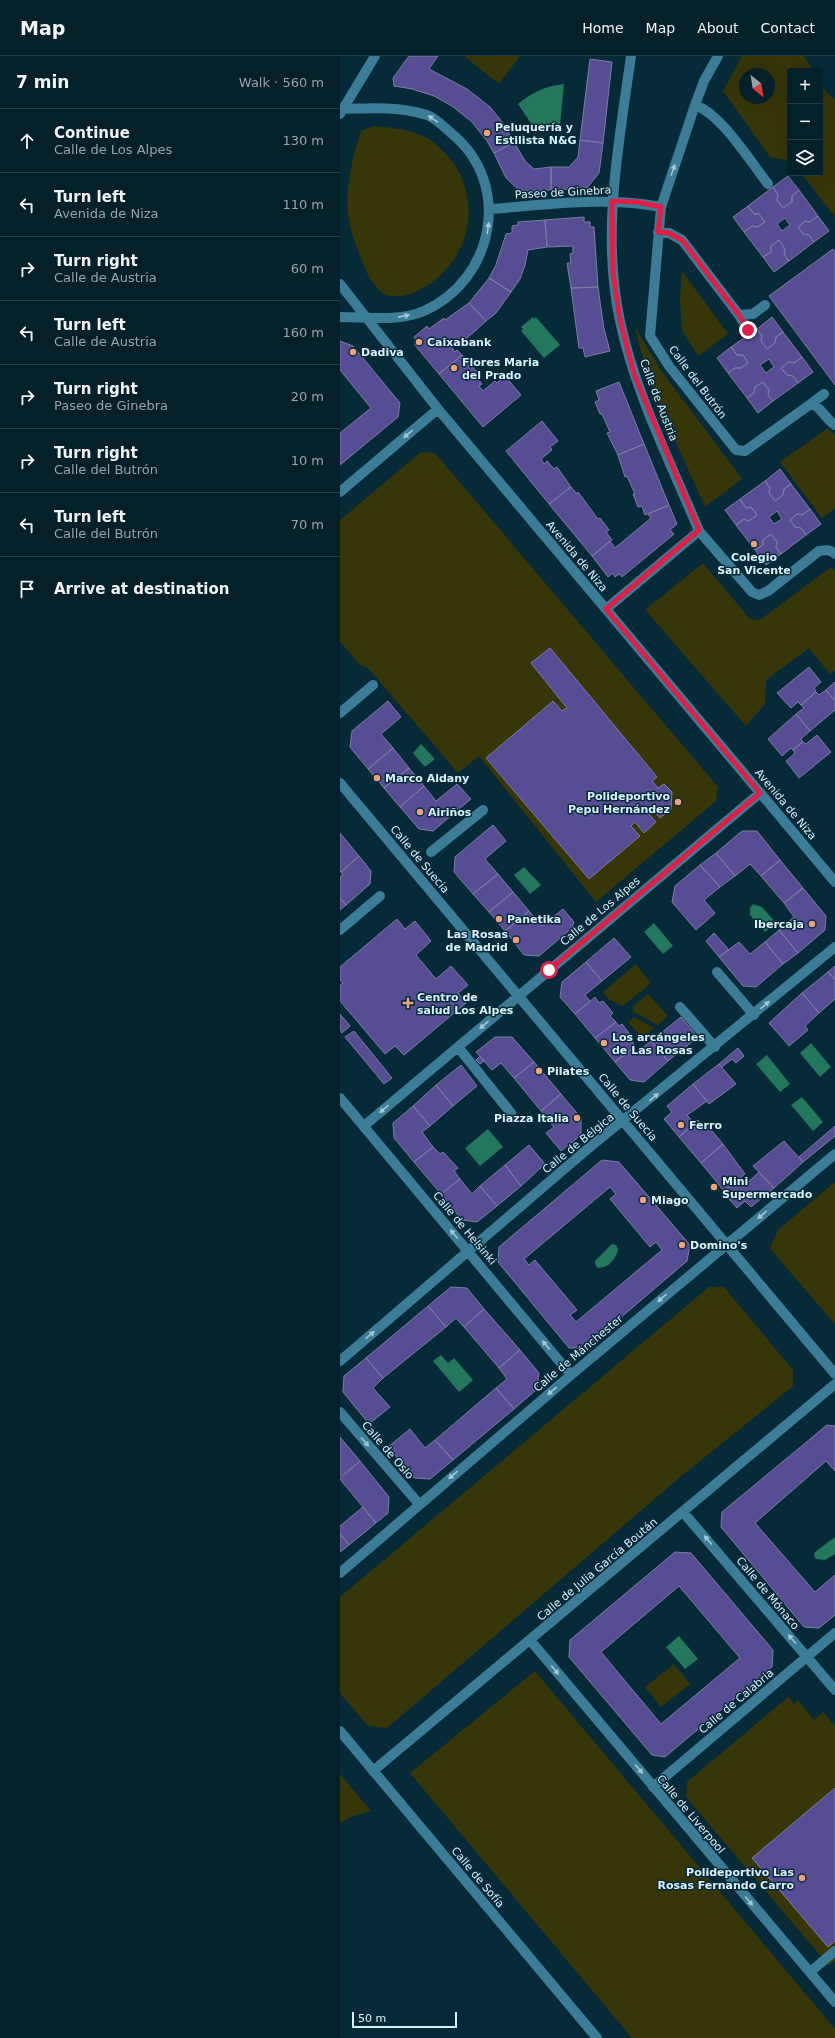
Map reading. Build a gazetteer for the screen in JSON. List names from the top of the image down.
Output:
{
  "streets": {
    "street": [
      "Paseo de Ginebra",
      "Calle del Butrón",
      "Calle de Austria",
      "Avenida de Niza",
      "Calle de Suecia",
      "Calle de Los Alpes",
      "Calle de Bélgica",
      "Calle de Helsinki",
      "Calle de Mánchester",
      "Calle de Oslo",
      "Calle de Julia García Boután",
      "Calle de Mónaco",
      "Calle de Calabria",
      "Calle de Liverpool",
      "Calle de Sofía"
    ]
  },
  "crossings": [
    ["Paseo de Ginebra", "Calle del Butrón"],
    ["Paseo de Ginebra", "Calle de Austria"],
    ["Avenida de Niza", "Calle de Los Alpes"],
    ["Calle de Suecia", "Calle de Los Alpes"],
    ["Calle de Suecia", "Calle de Bélgica"],
    ["Calle de Suecia", "Calle de Mánchester"],
    ["Calle de Los Alpes", "Calle de Helsinki"],
    ["Calle de Bélgica", "Calle de Helsinki"],
    ["Calle de Helsinki", "Calle de Mánchester"],
    ["Calle de Mánchester", "Calle de Oslo"],
    ["Calle de Julia García Boután", "Calle de Mónaco"],
    ["Calle de Julia García Boután", "Calle de Liverpool"],
    ["Calle de Julia García Boután", "Calle de Sofía"],
    ["Calle de Mónaco", "Calle de Calabria"],
    ["Calle de Calabria", "Calle de Liverpool"]
  ],
  "one_way": [
    "Calle de Los Alpes",
    "Calle de Bélgica",
    "Calle de Helsinki",
    "Calle de Mánchester",
    "Calle de Oslo",
    "Calle de Mónaco",
    "Calle de Liverpool"
  ],
  "places": {
    "other": [
      "Peluquería y Estilista N&G",
      "Caixabank",
      "Dadiva",
      "Flores Maria del Prado",
      "Colegio San Vicente",
      "Marco Aldany",
      "Polideportivo Pepu Hernández",
      "Airiños",
      "Panetika",
      "Ibercaja",
      "Las Rosas de Madrid",
      "Los arcángeles de Las Rosas",
      "Pilates",
      "Piazza Italia",
      "Ferro",
      "Mini Supermercado",
      "Miago",
      "Domino's",
      "Polideportivo Las Rosas Fernando Carro"
    ],
    "health": ["Centro de salud Los Alpes"]
  },
  "scale_bar": "50 m",
  "north": "bottom right",
  "page": {
    "header": "Map",
    "nav": [
      "Home",
      "Map",
      "About",
      "Contact"
    ],
    "heading": ["7 min", "Walk · 560 m"],
    "map_buttons": ["+", "−"],
    "list": [
      ["Continue", "Calle de Los Alpes", "130 m"],
      ["Turn left", "Avenida de Niza", "110 m"],
      ["Turn right", "Calle de Austria", "60 m"],
      ["Turn left", "Calle de Austria", "160 m"],
      ["Turn right", "Paseo de Ginebra", "20 m"],
      ["Turn right", "Calle del Butrón", "10 m"],
      ["Turn left", "Calle del Butrón", "70 m"],
      "Arrive at destination"
    ],
    "scale": "50 m"
  }
}
